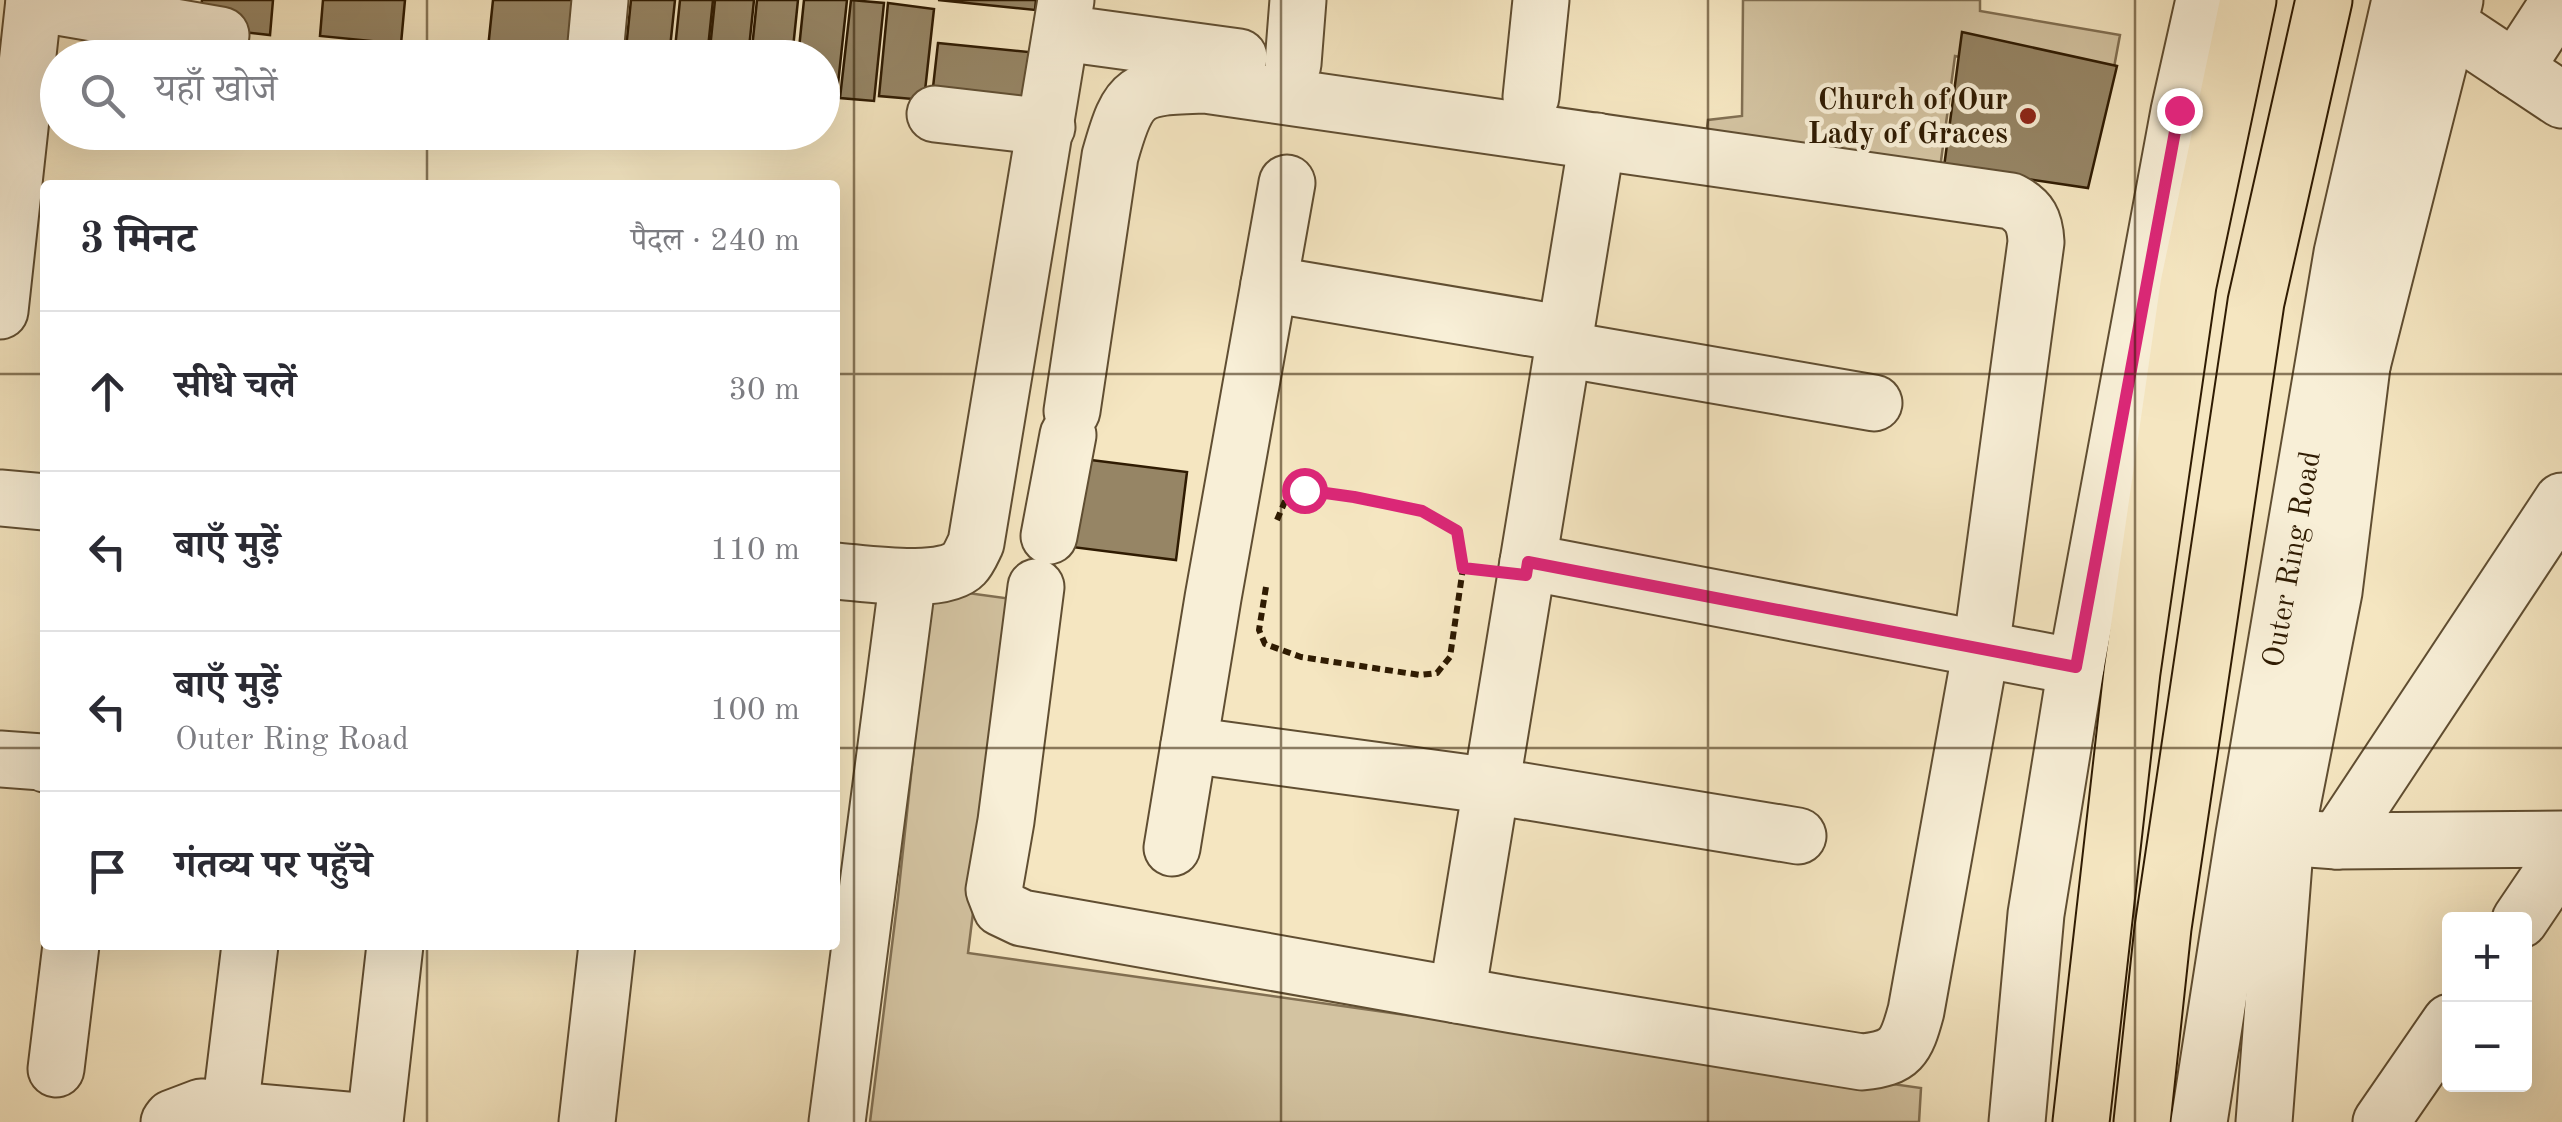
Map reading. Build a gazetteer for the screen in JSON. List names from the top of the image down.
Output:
{
  "streets": {
    "street": ["Outer Ring Road"]
  },
  "places": ["Church of Our Lady of Graces"],
  "page": {
    "search": "यहाँ खोजें",
    "heading": ["3 मिनट", "पैदल · 240 m"],
    "list": [
      ["सीधे चलें", "30 m"],
      ["बाएँ मुड़ें", "110 m"],
      ["बाएँ मुड़ें", "Outer Ring Road", "100 m"],
      "गंतव्य पर पहुँचे"
    ],
    "map_buttons": ["+", "−"]
  }
}
